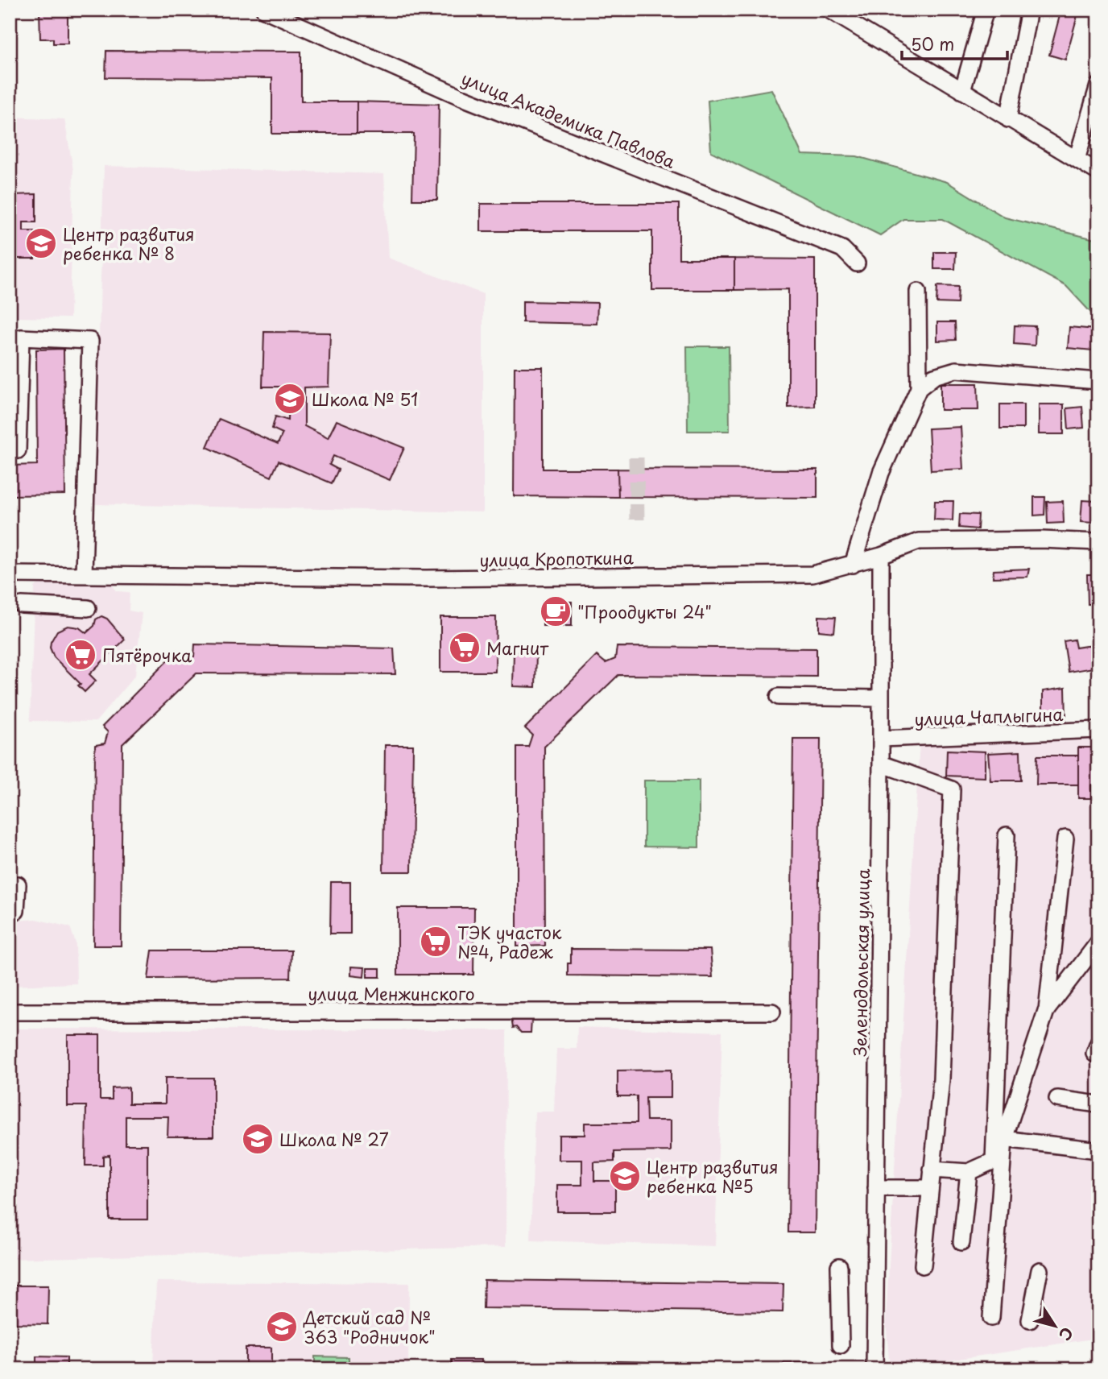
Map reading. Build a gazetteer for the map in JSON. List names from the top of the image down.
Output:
{
  "streets": {
    "street": [
      "улица Академика Павлова",
      "улица Кропоткина",
      "улица Чаплыгина",
      "Зеленодольская улица",
      "улица Менжинского"
    ]
  },
  "crossings": [
    ["улица Кропоткина", "Зеленодольская улица"],
    ["улица Чаплыгина", "Зеленодольская улица"]
  ],
  "places": {
    "school or university": [
      "Центр развития ребенка № 8",
      "Школа № 51",
      "Школа № 27",
      "Центр развития ребенка №5",
      "Детский сад № 363 \"Родничок\""
    ],
    "cafe": ["\"Проодукты 24\""],
    "supermarket": ["Магнит", "Пятёрочка", "ТЭК участок №4, Радеж"]
  },
  "scale_bar": "50 m",
  "north": "bottom right"
}
